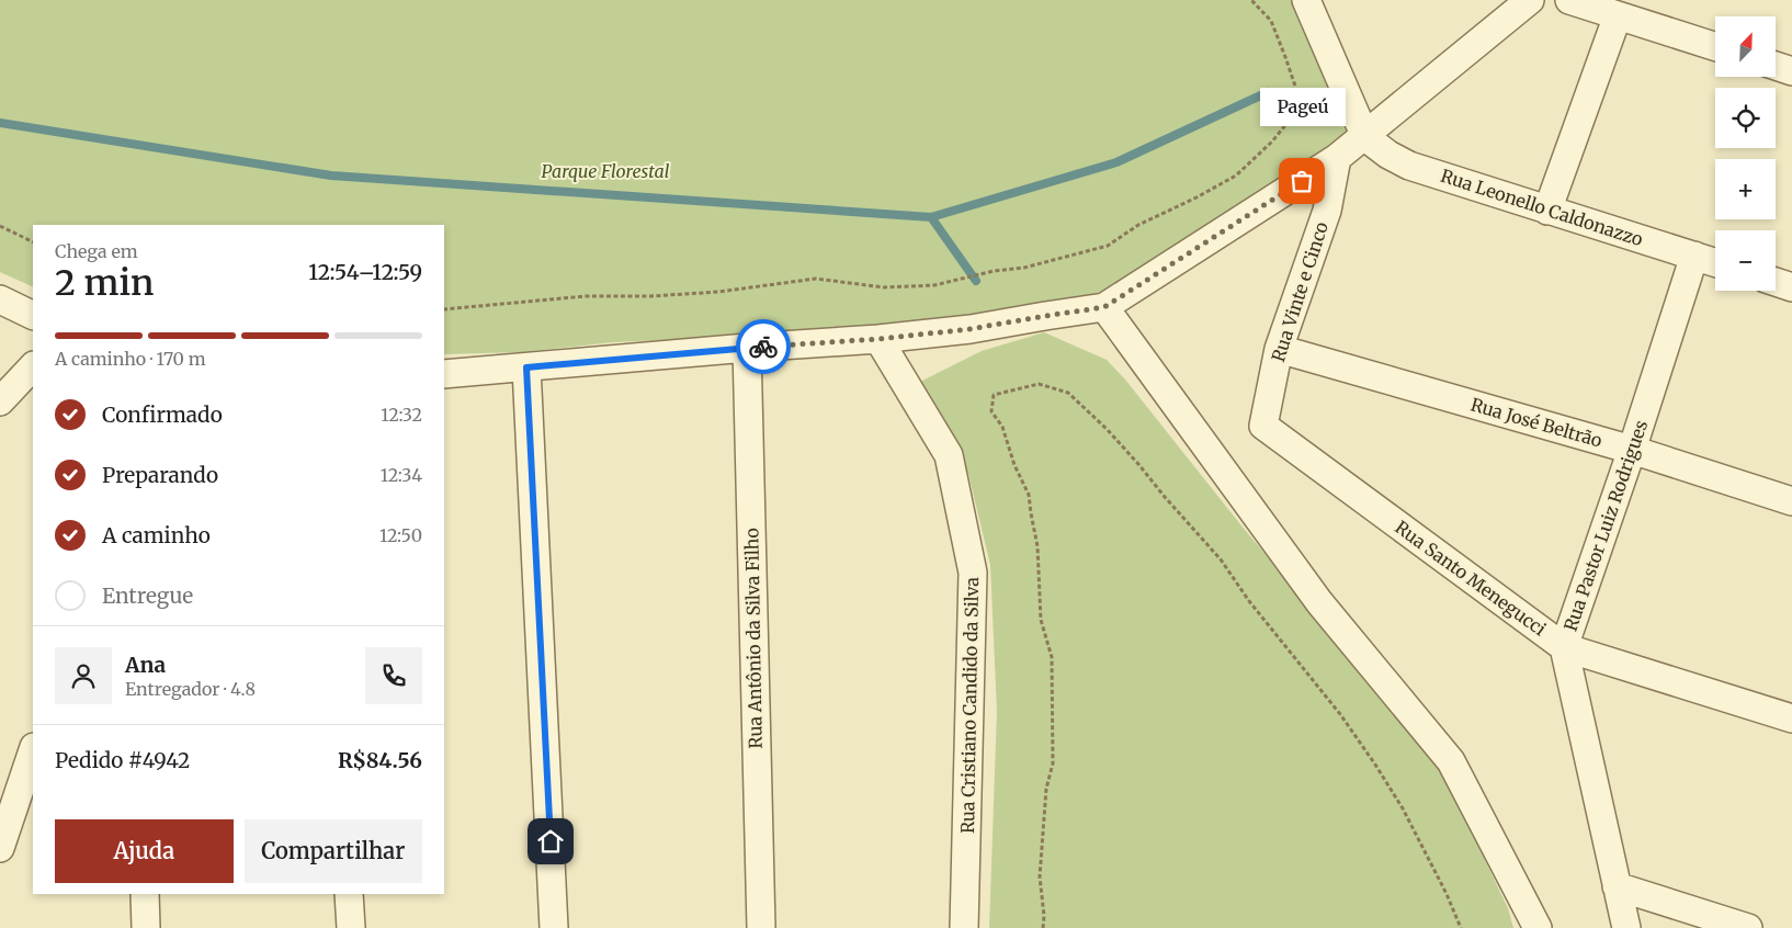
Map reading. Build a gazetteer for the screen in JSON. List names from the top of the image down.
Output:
{
  "streets": {
    "street": [
      "Rua Leonello Caldonazzo",
      "Rua Vinte e Cinco",
      "Rua José Beltrão",
      "Rua Pastor Luiz Rodrigues",
      "Rua Santo Menegucci",
      "Rua Antônio da Silva Filho",
      "Rua Cristiano Candido da Silva"
    ]
  },
  "crossings": [
    ["Rua Leonello Caldonazzo", "Rua Pastor Luiz Rodrigues"],
    ["Rua Vinte e Cinco", "Rua José Beltrão"],
    ["Rua Vinte e Cinco", "Rua Santo Menegucci"],
    ["Rua José Beltrão", "Rua Pastor Luiz Rodrigues"],
    ["Rua Pastor Luiz Rodrigues", "Rua Santo Menegucci"]
  ],
  "parks": ["Parque Florestal"],
  "places": ["Pageú"],
  "north": "top right",
  "page": {
    "map_buttons": ["+", "−"],
    "bubble": "Pageú",
    "heading": ["2 min", "Chega em", "12:54–12:59"],
    "panel": [
      "Ana",
      "Entregador · 4.8",
      "Pedido #4942",
      "R$84.56"
    ],
    "bar": "A caminho · 170 m",
    "list": [
      ["Confirmado", "12:32"],
      ["Preparando", "12:34"],
      ["A caminho", "12:50"],
      "Entregue"
    ],
    "buttons": ["Ajuda", "Compartilhar"]
  }
}
